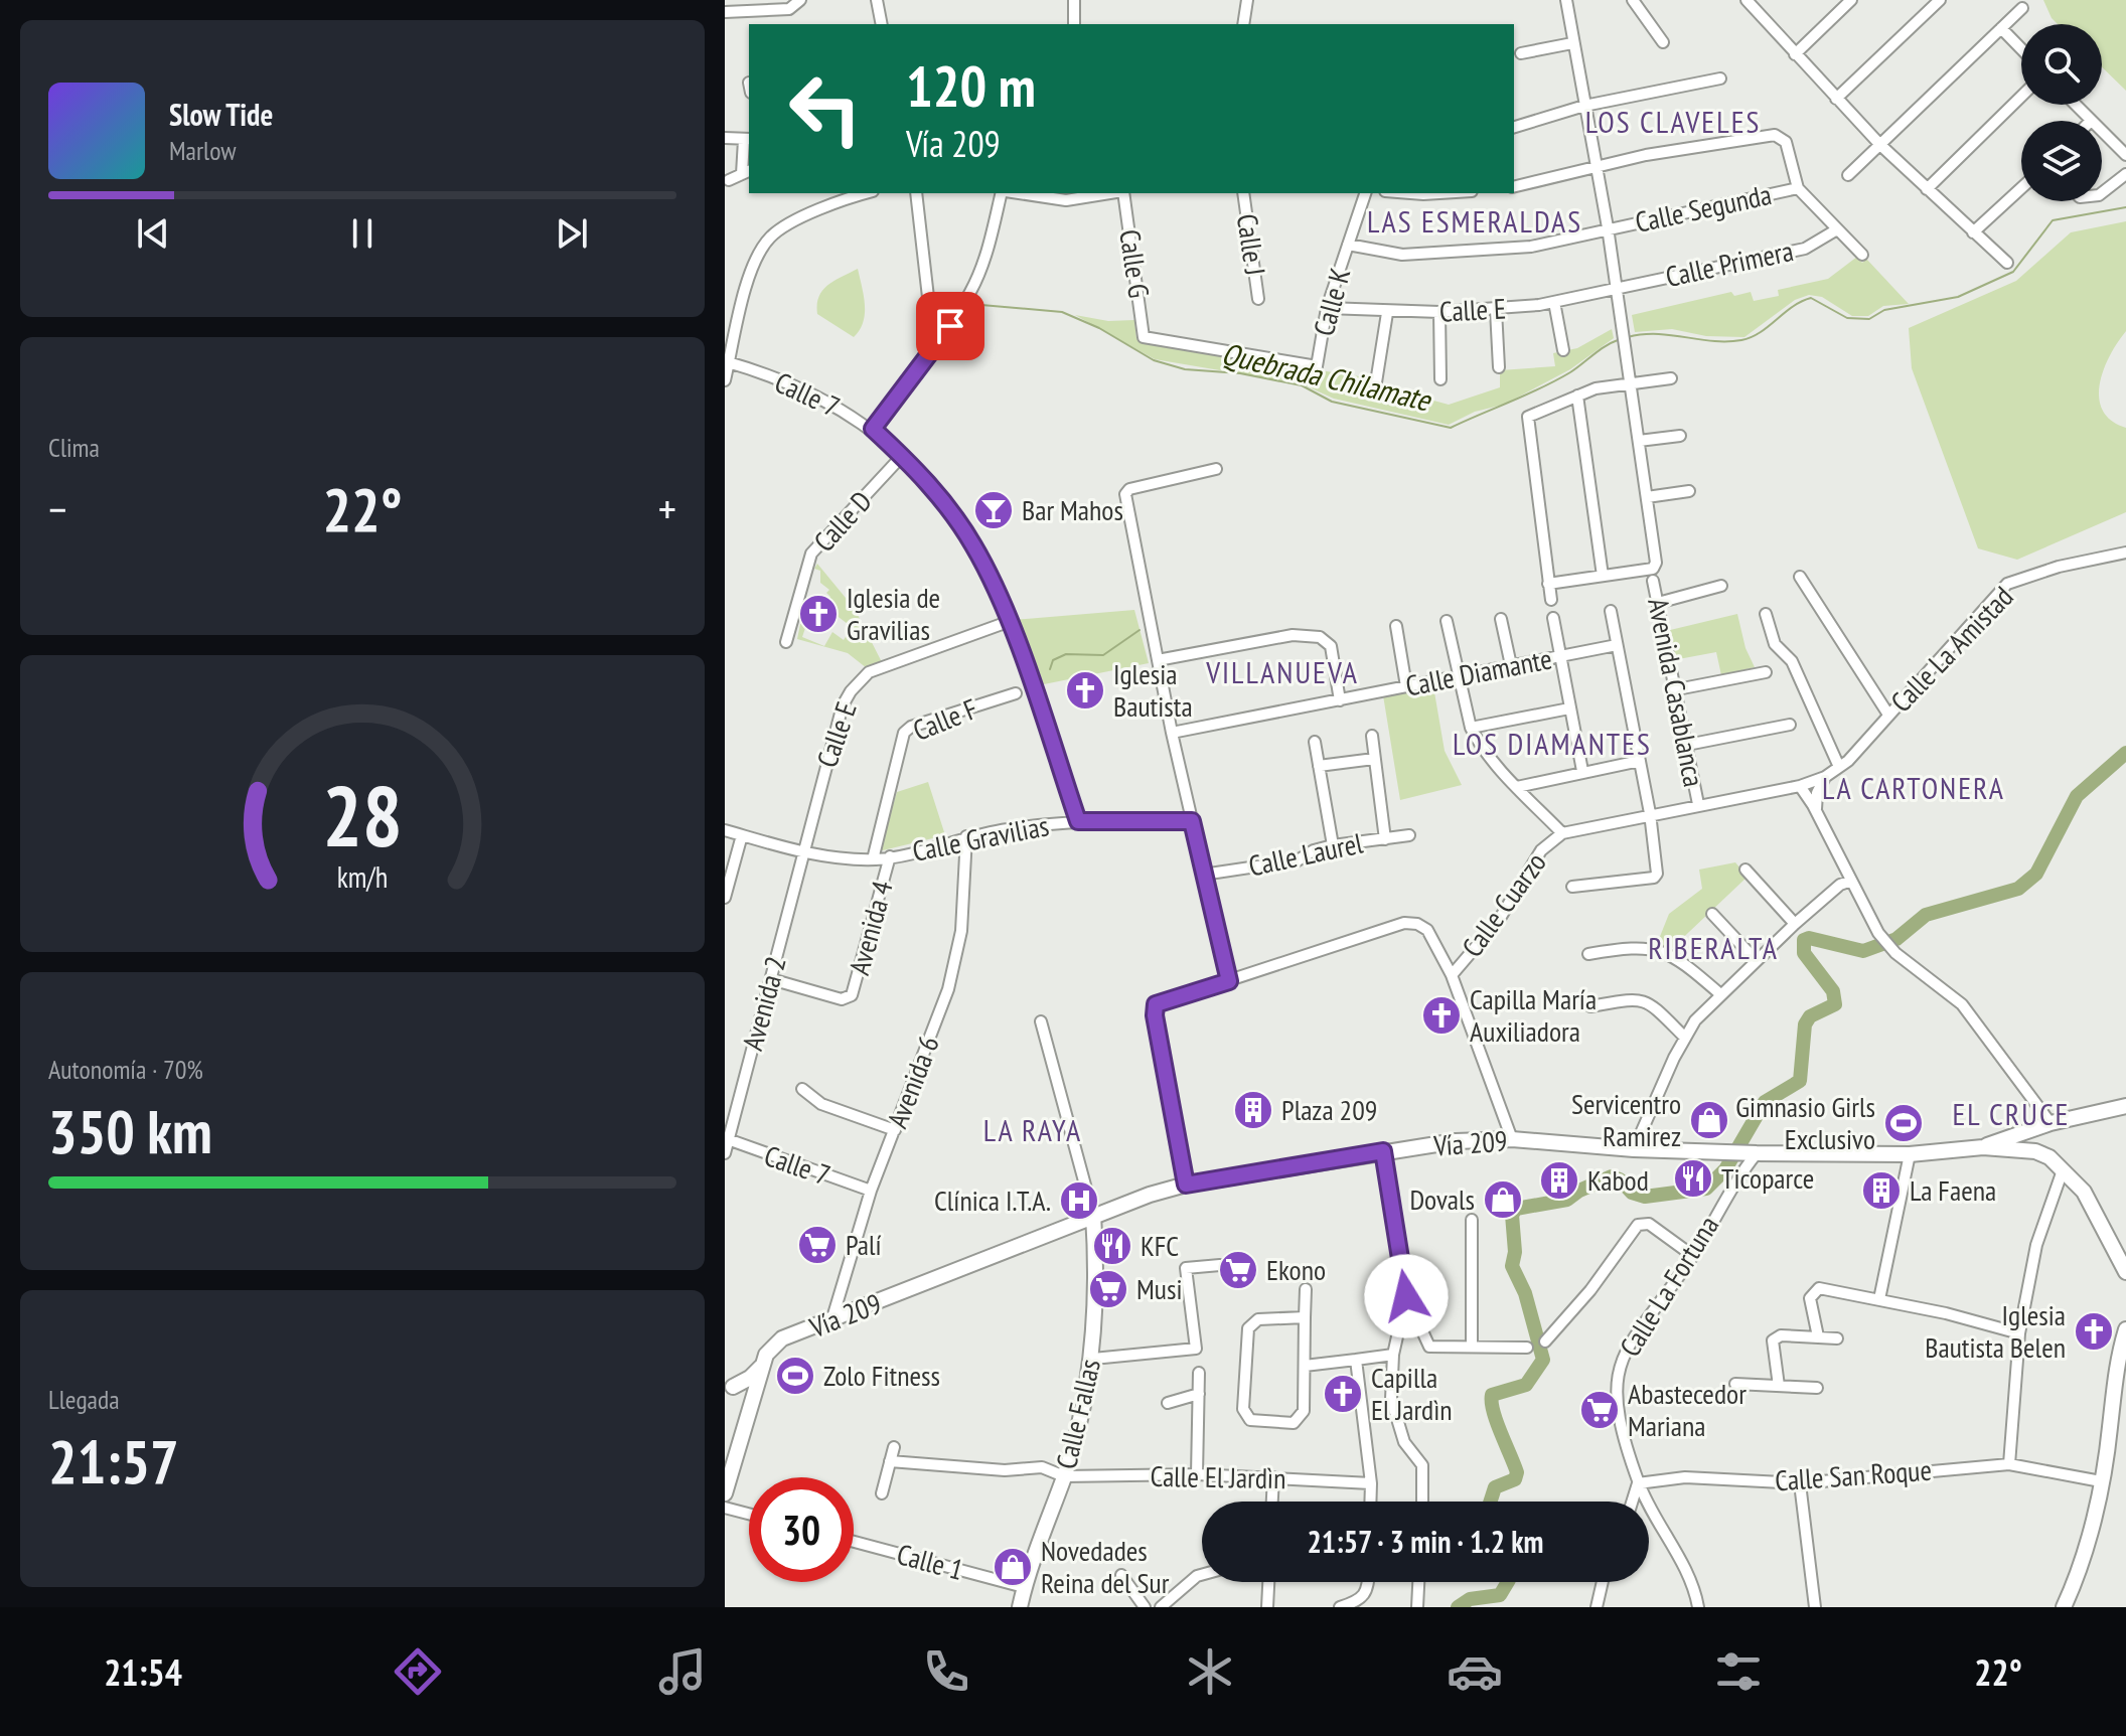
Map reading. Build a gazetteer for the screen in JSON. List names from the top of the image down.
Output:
{
  "streets": {
    "main road": ["Vía 209", "Calle Fallas"],
    "street": [
      "Calle Segunda",
      "Calle J",
      "Calle G",
      "Calle Primera",
      "Calle K",
      "Calle E",
      "Calle 7",
      "Calle D",
      "Calle La Amistad",
      "Calle Diamante",
      "Avenida Casablanca",
      "Calle F",
      "Calle Gravilias",
      "Calle Laurel",
      "Calle Cuarzo",
      "Avenida 4",
      "Avenida 2",
      "Avenida 6",
      "Calle La Fortuna",
      "Calle San Roque",
      "Calle El Jardìn",
      "Calle 1"
    ]
  },
  "crossings": [
    ["Calle G", "Calle K"],
    ["Calle Primera", "Calle E"],
    ["Calle K", "Calle E"],
    ["Calle E", "Calle 7"],
    ["Calle E", "Calle Gravilias"],
    ["Calle E", "Avenida 2"],
    ["Calle 7", "Calle D"],
    ["Calle 7", "Calle Gravilias"],
    ["Calle 7", "Avenida 2"],
    ["Calle 7", "Avenida 6"],
    ["Calle La Amistad", "Avenida Casablanca"],
    ["Calle La Amistad", "Calle Cuarzo"],
    ["Avenida Casablanca", "Calle Cuarzo"],
    ["Calle F", "Calle Gravilias"],
    ["Calle Gravilias", "Avenida 4"],
    ["Calle Gravilias", "Avenida 2"],
    ["Calle Gravilias", "Avenida 6"],
    ["Avenida 4", "Avenida 2"],
    ["Avenida 6", "Vía 209"],
    ["Vía 209", "Calle La Fortuna"],
    ["Vía 209", "Calle Fallas"],
    ["Calle La Fortuna", "Calle San Roque"],
    ["Calle Fallas", "Calle El Jardìn"],
    ["Calle Fallas", "Calle 1"]
  ],
  "districts": [
    "LOS CLAVELES",
    "LAS ESMERALDAS",
    "VILLANUEVA",
    "LOS DIAMANTES",
    "LA CARTONERA",
    "RIBERALTA",
    "EL CRUCE",
    "LA RAYA"
  ],
  "water": ["Quebrada Chilamate"],
  "places": {
    "bar": ["Bar Mahos"],
    "church": [
      "Iglesia de Gravilias",
      "Iglesia Bautista",
      "Capilla María Auxiliadora",
      "Iglesia Bautista Belen",
      "Capilla El Jardìn"
    ],
    "building": ["Plaza 209", "Kabod", "La Faena"],
    "shop": ["Servicentro Ramirez", "Dovals", "Novedades Reina del Sur"],
    "sports": ["Gimnasio Girls Exclusivo", "Zolo Fitness"],
    "restaurant": ["Ticoparce", "KFC"],
    "hospital": ["Clínica I.T.A."],
    "supermarket": [
      "Palí",
      "Ekono",
      "Musi",
      "Abastecedor Mariana"
    ]
  },
  "page": {
    "turn": ["120 m", "Vía 209"],
    "song": ["Slow Tide", "Marlow"],
    "tile": [
      "Clima",
      ["Autonomía · 70%", "350 km"],
      ["Llegada", "21:57"]
    ],
    "heat": ["−", "22°", "+"],
    "limit": "30",
    "trip": "21:57 · 3 min · 1.2 km",
    "tabs": ["21:54", "22°"],
    "gauge": ["28", "km/h"]
  }
}
